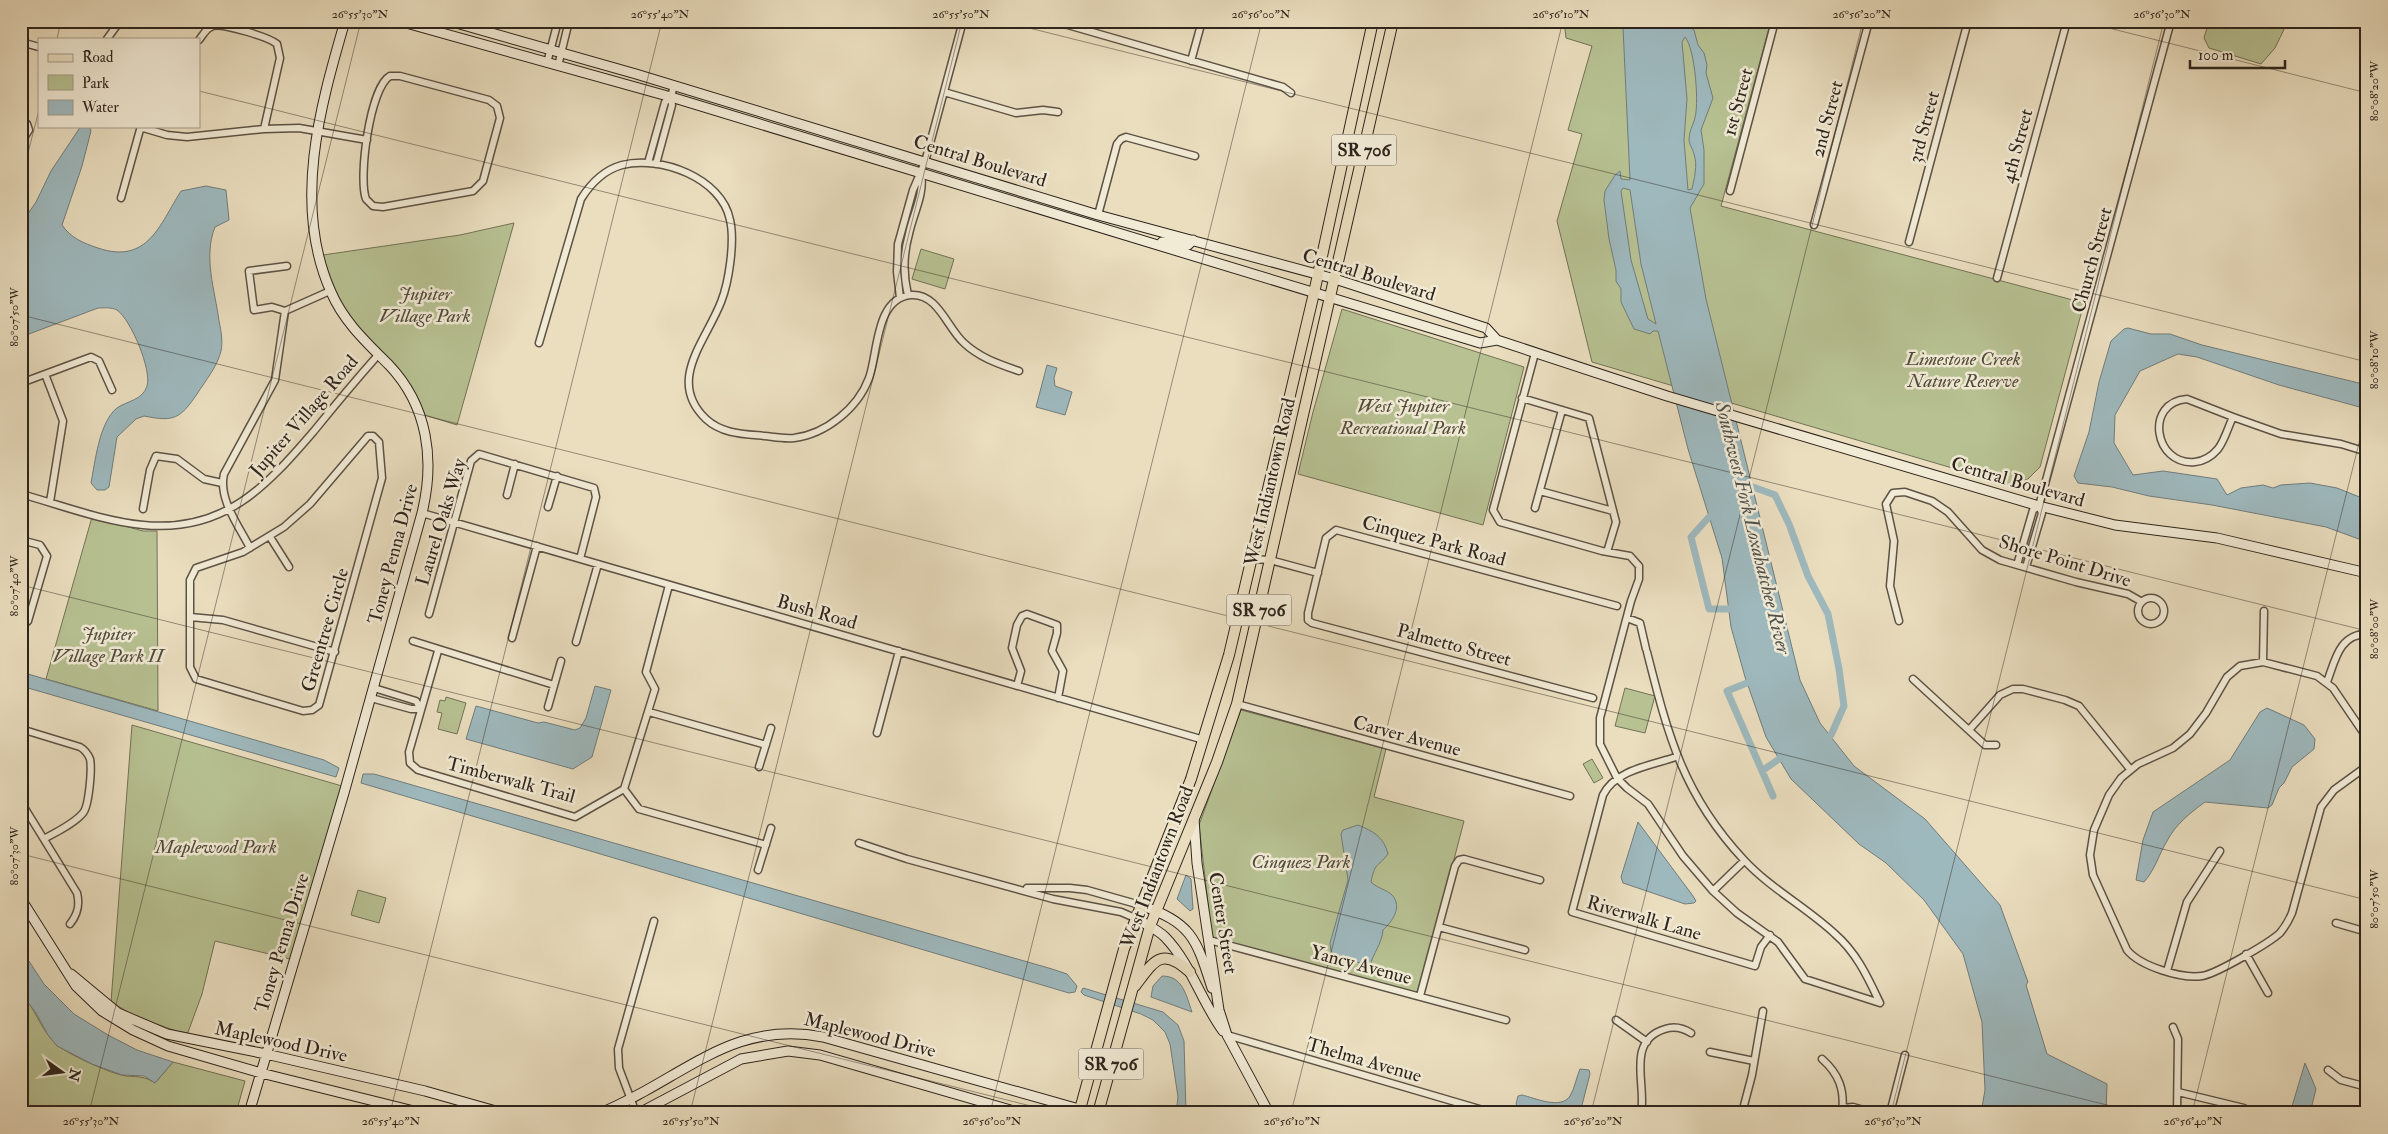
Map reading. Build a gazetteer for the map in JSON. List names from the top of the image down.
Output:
{
  "streets": {
    "main road": ["SR 706", "West Indiantown Road"],
    "street": [
      "1st Street",
      "2nd Street",
      "3rd Street",
      "4th Street",
      "Central Boulevard",
      "Church Street",
      "Jupiter Village Road",
      "Laurel Oaks Way",
      "Cinquez Park Road",
      "Toney Penna Drive",
      "Shore Point Drive",
      "Bush Road",
      "Greentree Circle",
      "Palmetto Street",
      "Carver Avenue",
      "Timberwalk Trail",
      "Riverwalk Lane",
      "Center Street",
      "Yancy Avenue",
      "Maplewood Drive",
      "Thelma Avenue"
    ]
  },
  "crossings": [
    ["Central Boulevard", "Church Street"],
    ["Central Boulevard", "West Indiantown Road"],
    ["Church Street", "Shore Point Drive"],
    ["Jupiter Village Road", "Toney Penna Drive"],
    ["West Indiantown Road", "Bush Road"],
    ["West Indiantown Road", "Carver Avenue"],
    ["West Indiantown Road", "Center Street"],
    ["West Indiantown Road", "Maplewood Drive"],
    ["Laurel Oaks Way", "Bush Road"],
    ["Cinquez Park Road", "Palmetto Street"],
    ["Toney Penna Drive", "Bush Road"],
    ["Toney Penna Drive", "Maplewood Drive"],
    ["Center Street", "Yancy Avenue"],
    ["Center Street", "Thelma Avenue"]
  ],
  "water": ["Southwest Fork Loxahatchee River"],
  "parks": [
    "Jupiter Village Park",
    "Limestone Creek Nature Reserve",
    "West Jupiter Recreational Park",
    "Jupiter Village Park II",
    "Maplewood Park",
    "Cinquez Park"
  ],
  "legend": ["Road", "Park", "Water"],
  "scale_bar": "100 m",
  "north": "right",
  "coordinates": [
    "26°55'30\"N",
    "26°55'40\"N",
    "26°55'50\"N",
    "26°56'00\"N",
    "26°56'10\"N",
    "26°56'20\"N",
    "26°56'30\"N",
    "80°08'20\"W",
    "80°07'50\"W",
    "80°08'10\"W",
    "80°07'40\"W",
    "80°08'00\"W",
    "80°07'30\"W",
    "26°56'40\"N"
  ]
}
